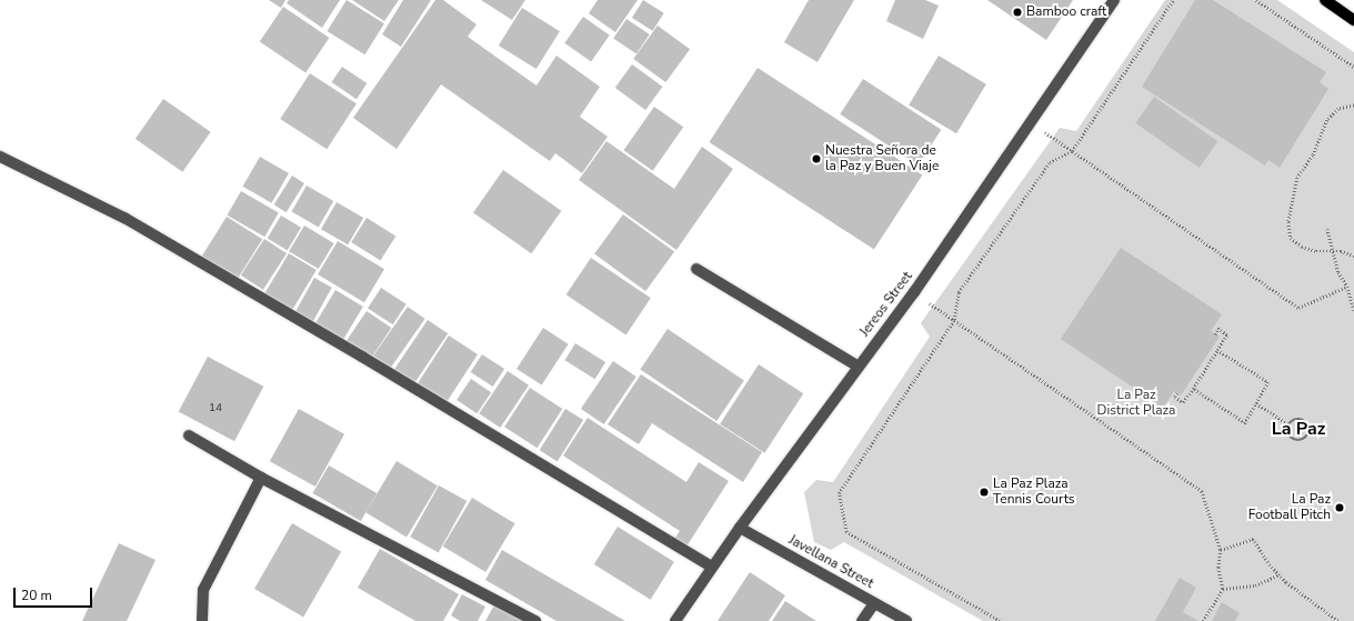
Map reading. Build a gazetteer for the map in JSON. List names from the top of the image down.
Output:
{
  "streets": {
    "street": ["Jereos Street", "Javellana Street"]
  },
  "crossings": [
    ["Jereos Street", "Javellana Street"]
  ],
  "districts": ["La Paz"],
  "parks": ["La Paz District Plaza"],
  "places": [
    "Bamboo craft",
    "Nuestra Señora de la Paz y Buen Viaje",
    "La Paz Plaza Tennis Courts",
    "La Paz Football Pitch"
  ],
  "house_numbers": ["14"],
  "scale_bar": "20 m"
}
